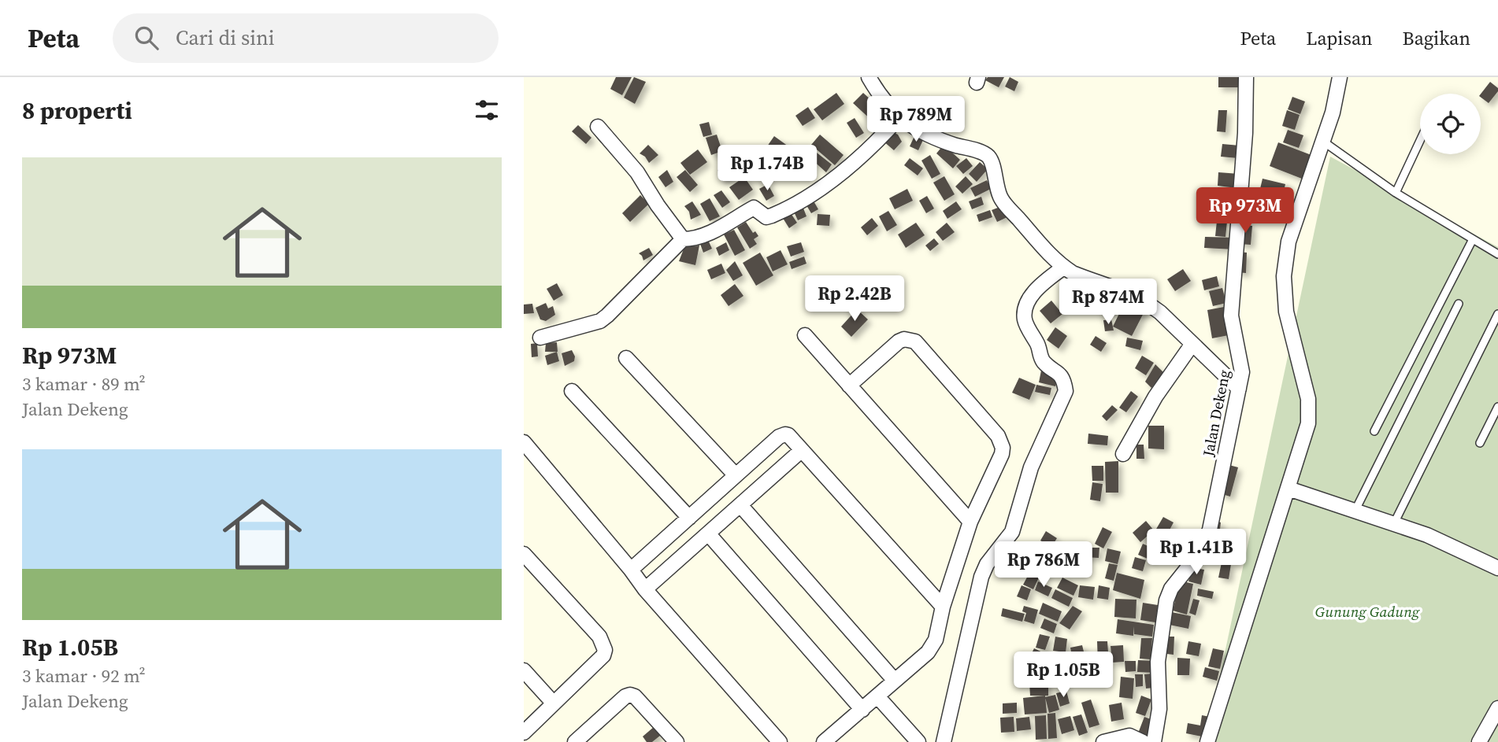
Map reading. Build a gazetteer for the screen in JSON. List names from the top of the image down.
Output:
{
  "streets": {
    "street": ["Jalan Dekeng"]
  },
  "parks": ["Gunung Gadung"],
  "page": {
    "header": "Peta",
    "search": "Cari di sini",
    "nav": ["Peta", "Lapisan", "Bagikan"],
    "heading": "8 properti",
    "price": [
      "Rp 789M",
      "Rp 1.74B",
      "Rp 973M",
      "Rp 2.42B",
      "Rp 874M",
      "Rp 1.41B",
      "Rp 786M",
      "Rp 1.05B"
    ],
    "list": [
      {
        "name": "Rp 973M",
        "note": "3 kamar · 89 m² · Jalan Dekeng"
      },
      {
        "name": "Rp 1.05B",
        "note": "3 kamar · 92 m² · Jalan Dekeng"
      }
    ]
  }
}
